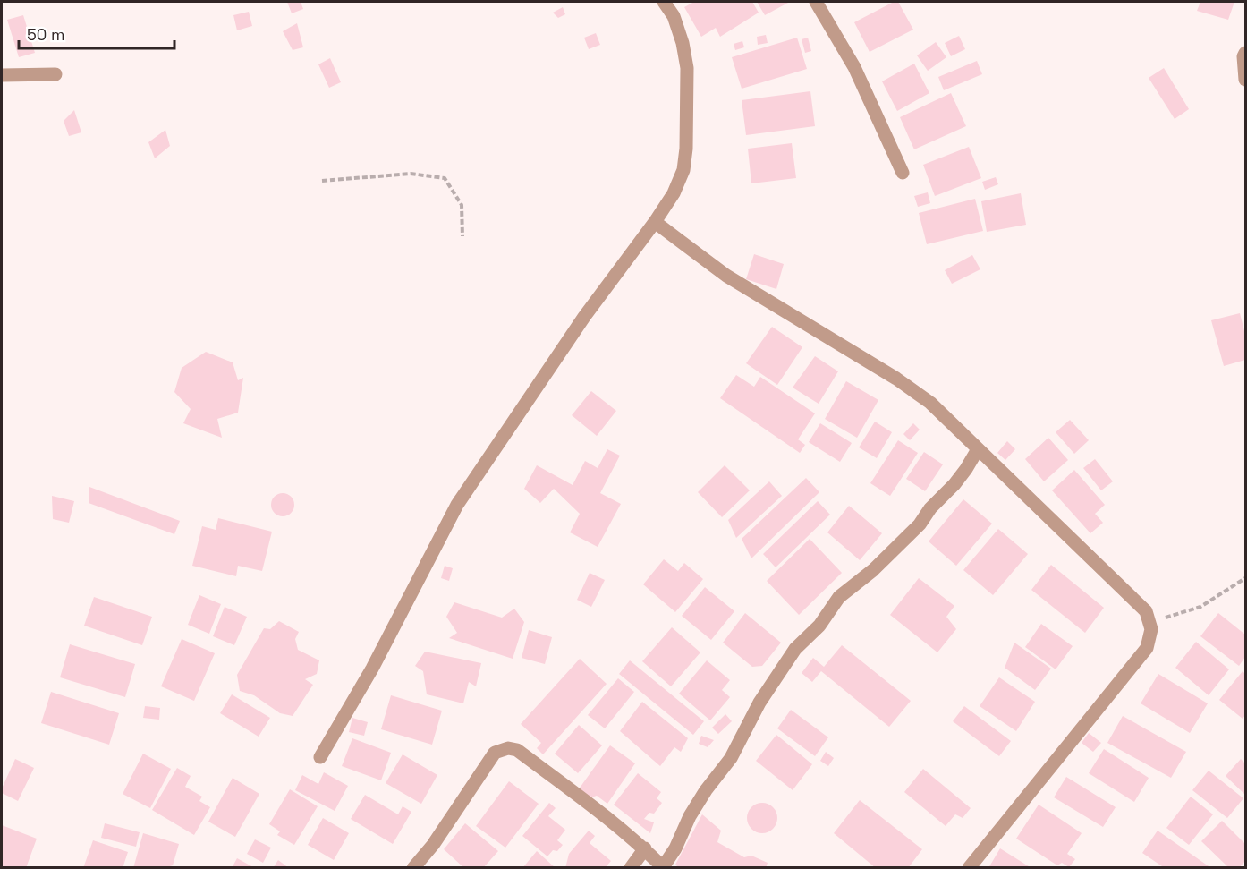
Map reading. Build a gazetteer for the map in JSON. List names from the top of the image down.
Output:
{
  "scale_bar": "50 m"
}
